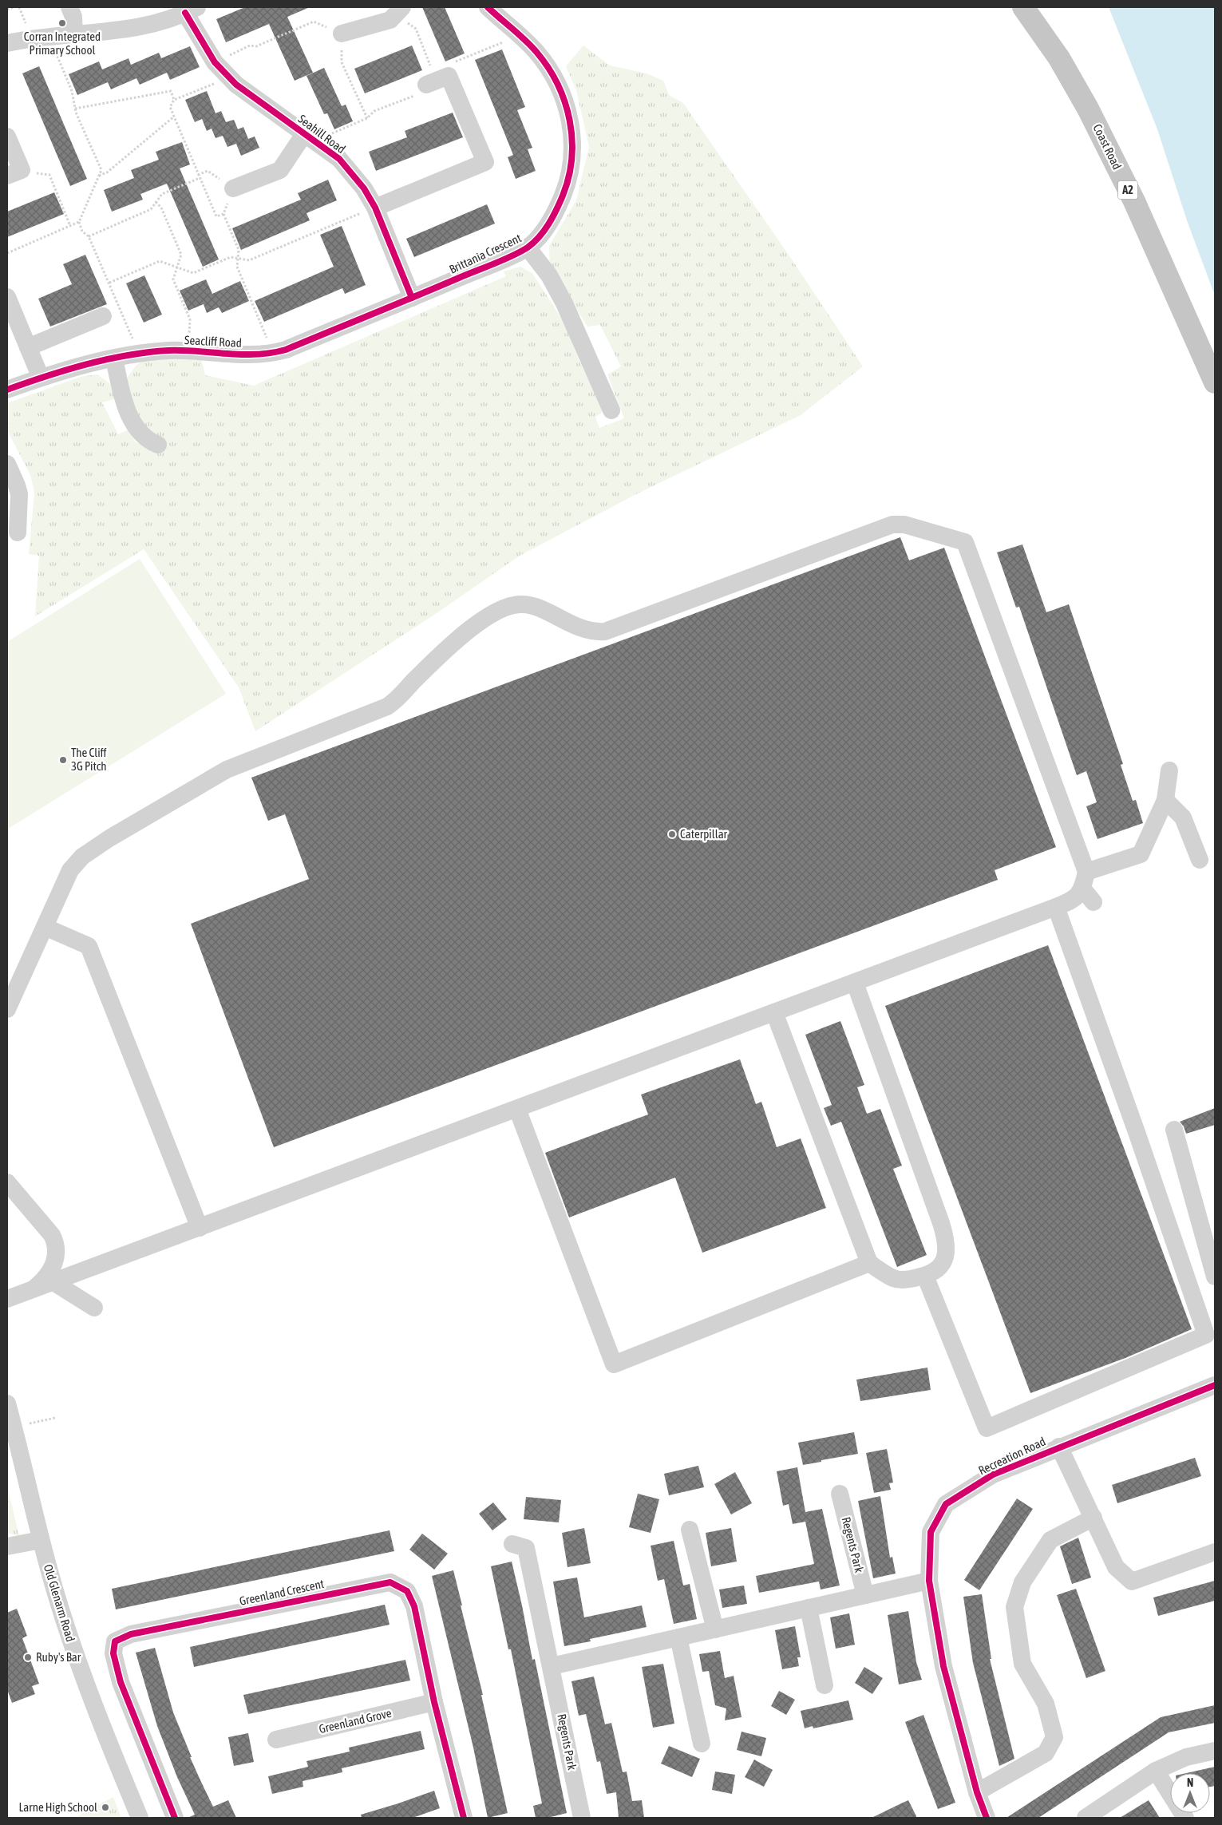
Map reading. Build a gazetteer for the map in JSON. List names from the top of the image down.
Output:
{
  "streets": {
    "main road": ["Coast Road", "A2"],
    "street": [
      "Seahill Road",
      "Brittania Crescent",
      "Seacliff Road",
      "Recreation Road",
      "Regents Park",
      "Greenland Crescent",
      "Old Glenarm Road",
      "Greenland Grove"
    ]
  },
  "crossings": [
    ["Seahill Road", "Brittania Crescent"],
    ["Seahill Road", "Seacliff Road"],
    ["Brittania Crescent", "Seacliff Road"],
    ["Greenland Crescent", "Greenland Grove"]
  ],
  "places": [
    "Corran Integrated Primary School",
    "The Cliff 3G Pitch",
    "Caterpillar",
    "Ruby's Bar",
    "Larne High School"
  ],
  "north": "top"
}
